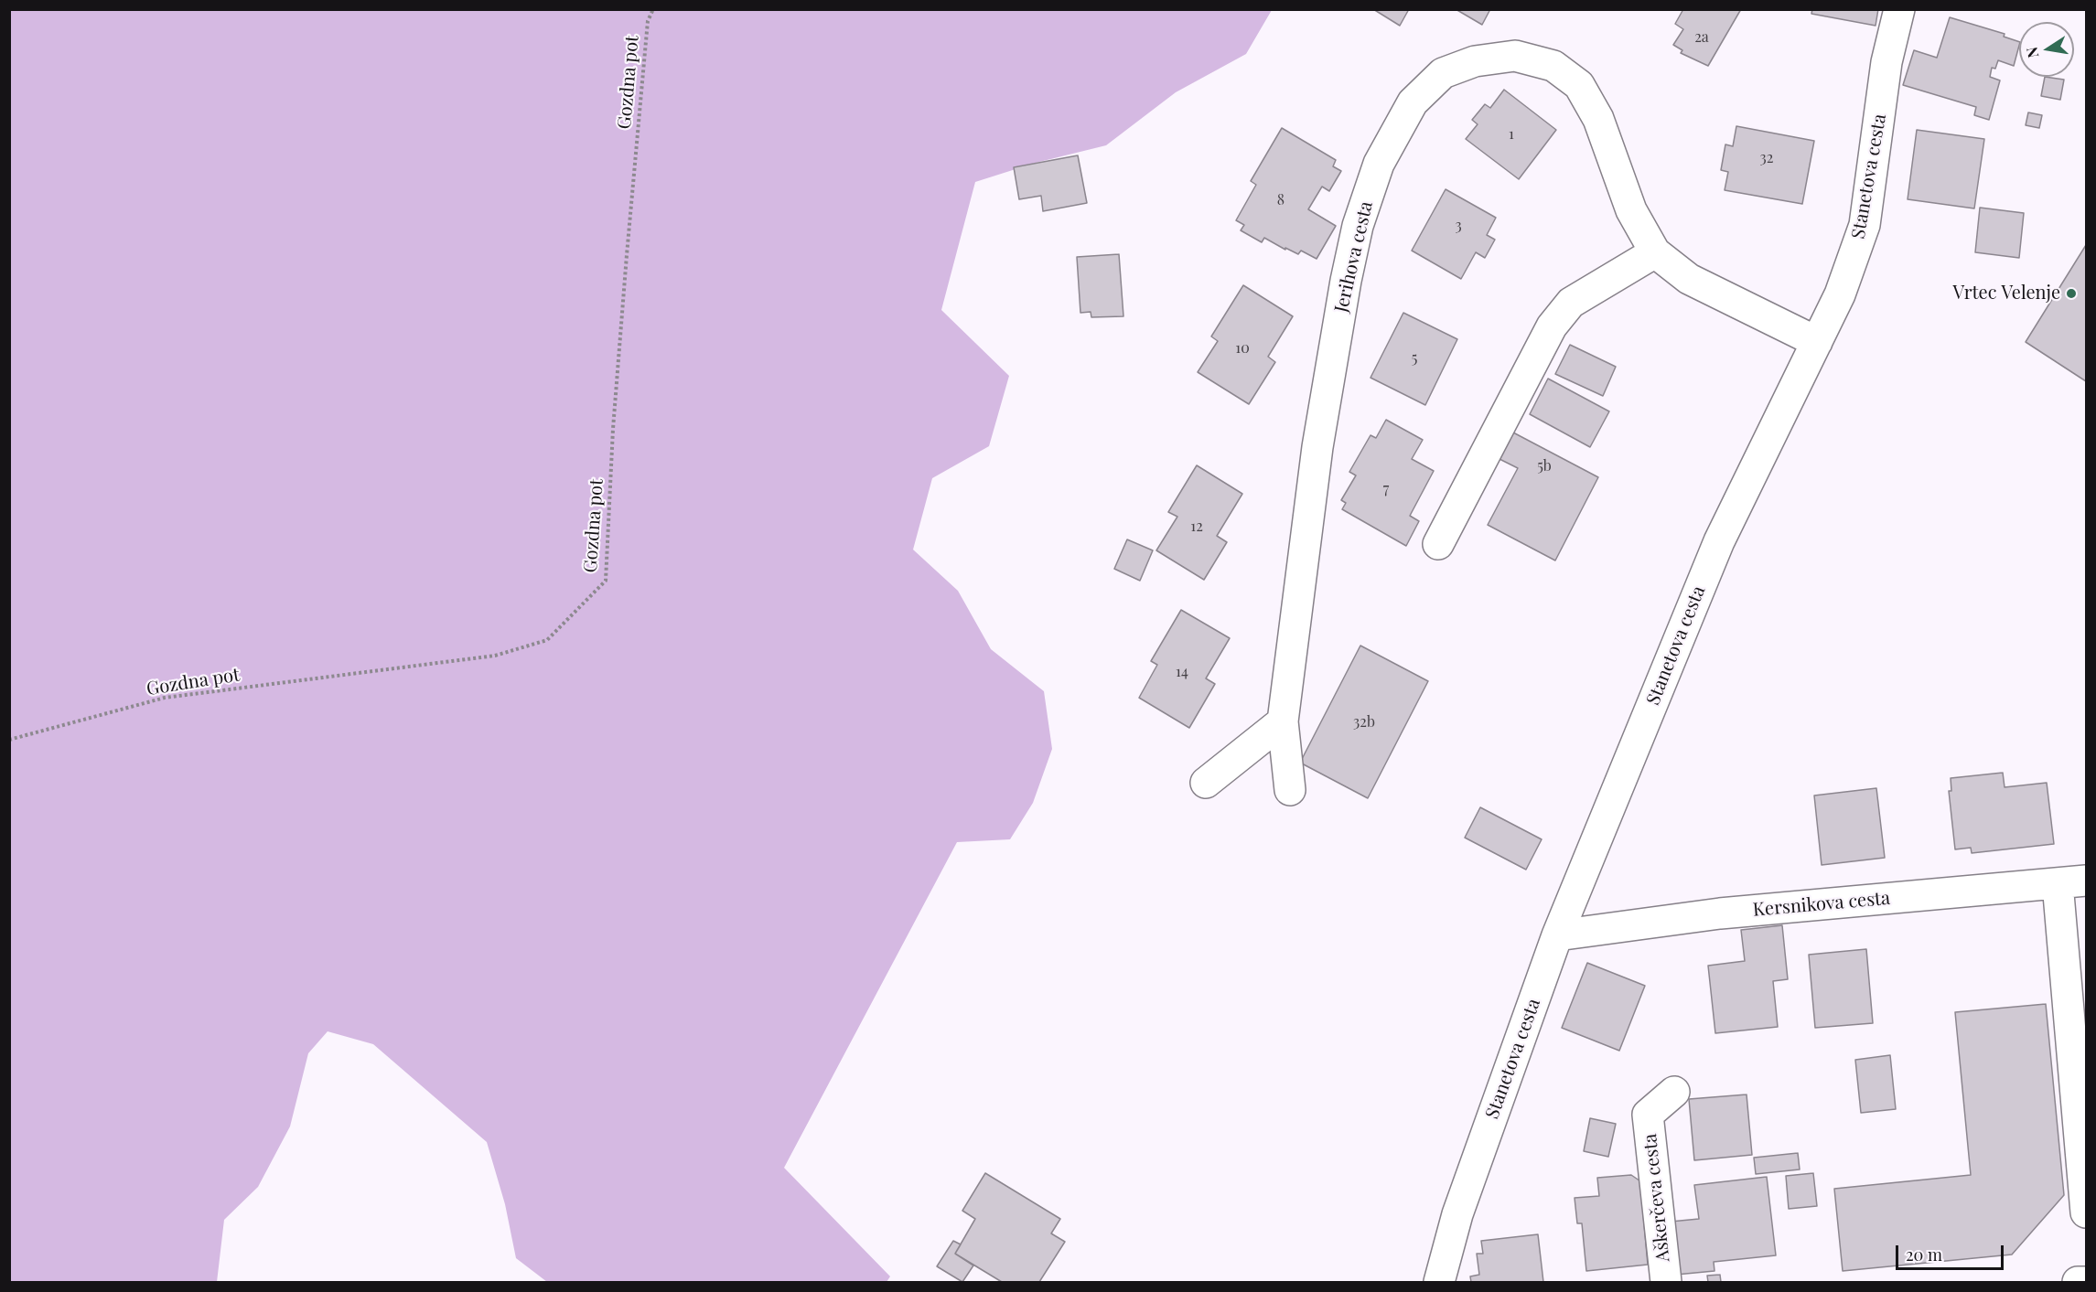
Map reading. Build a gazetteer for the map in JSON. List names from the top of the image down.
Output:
{
  "streets": {
    "street": [
      "Stanetova cesta",
      "Jerihova cesta",
      "Kersnikova cesta",
      "Aškerčeva cesta"
    ],
    "path": ["Gozdna pot"]
  },
  "crossings": [
    ["Stanetova cesta", "Jerihova cesta"],
    ["Stanetova cesta", "Kersnikova cesta"]
  ],
  "places": ["Vrtec Velenje"],
  "house_numbers": [
    "2a",
    "1",
    "32",
    "8",
    "3",
    "10",
    "5",
    "5b",
    "7",
    "12",
    "14",
    "32b"
  ],
  "scale_bar": "20 m",
  "north": "left"
}
